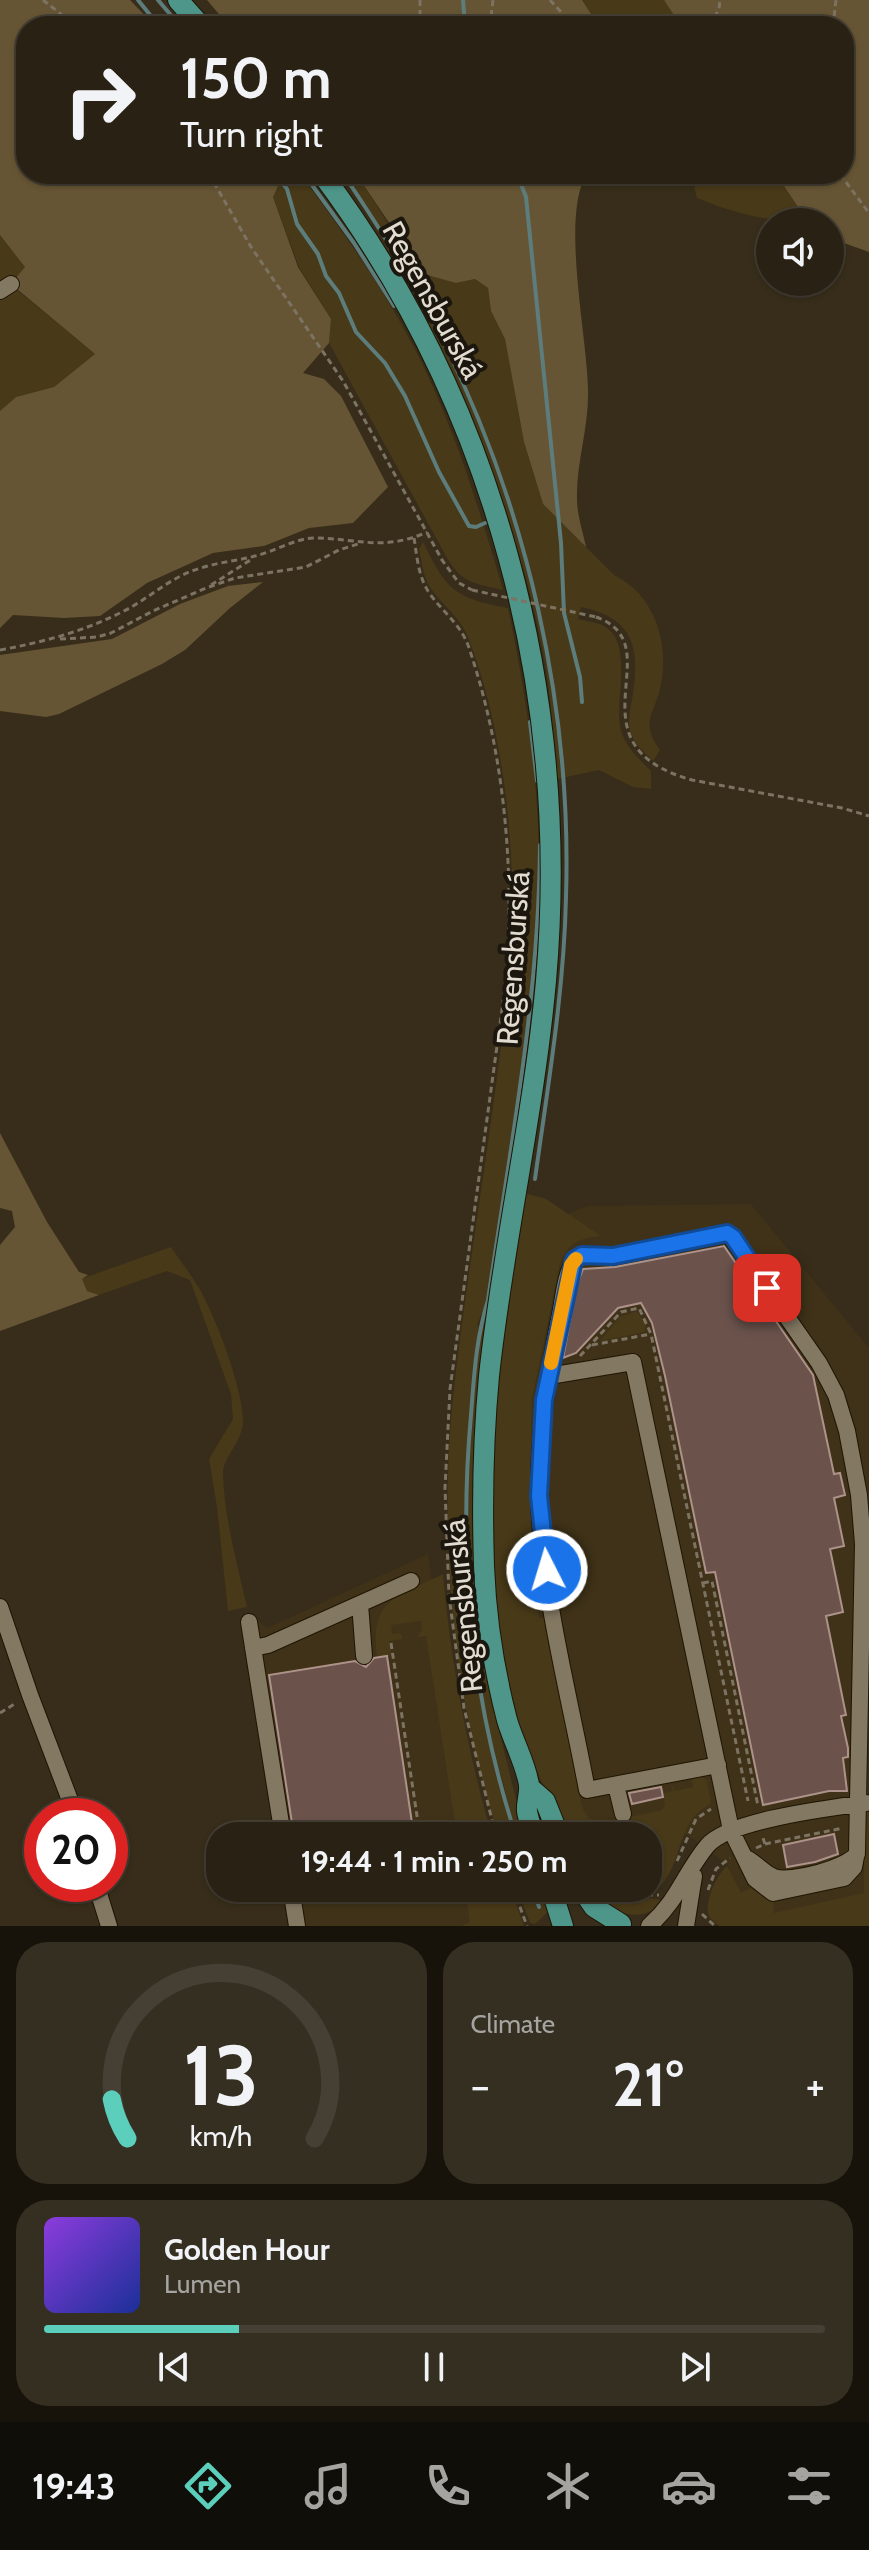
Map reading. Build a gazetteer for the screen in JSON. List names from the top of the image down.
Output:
{
  "streets": {
    "main road": ["Regensburská"]
  },
  "page": {
    "turn": ["150 m", "Turn right"],
    "limit": "20",
    "trip": "19:44 · 1 min · 250 m",
    "tile": "Climate",
    "heat": ["−", "21°", "+"],
    "song": ["Golden Hour", "Lumen"],
    "tabs": "19:43",
    "gauge": ["13", "km/h"]
  }
}
